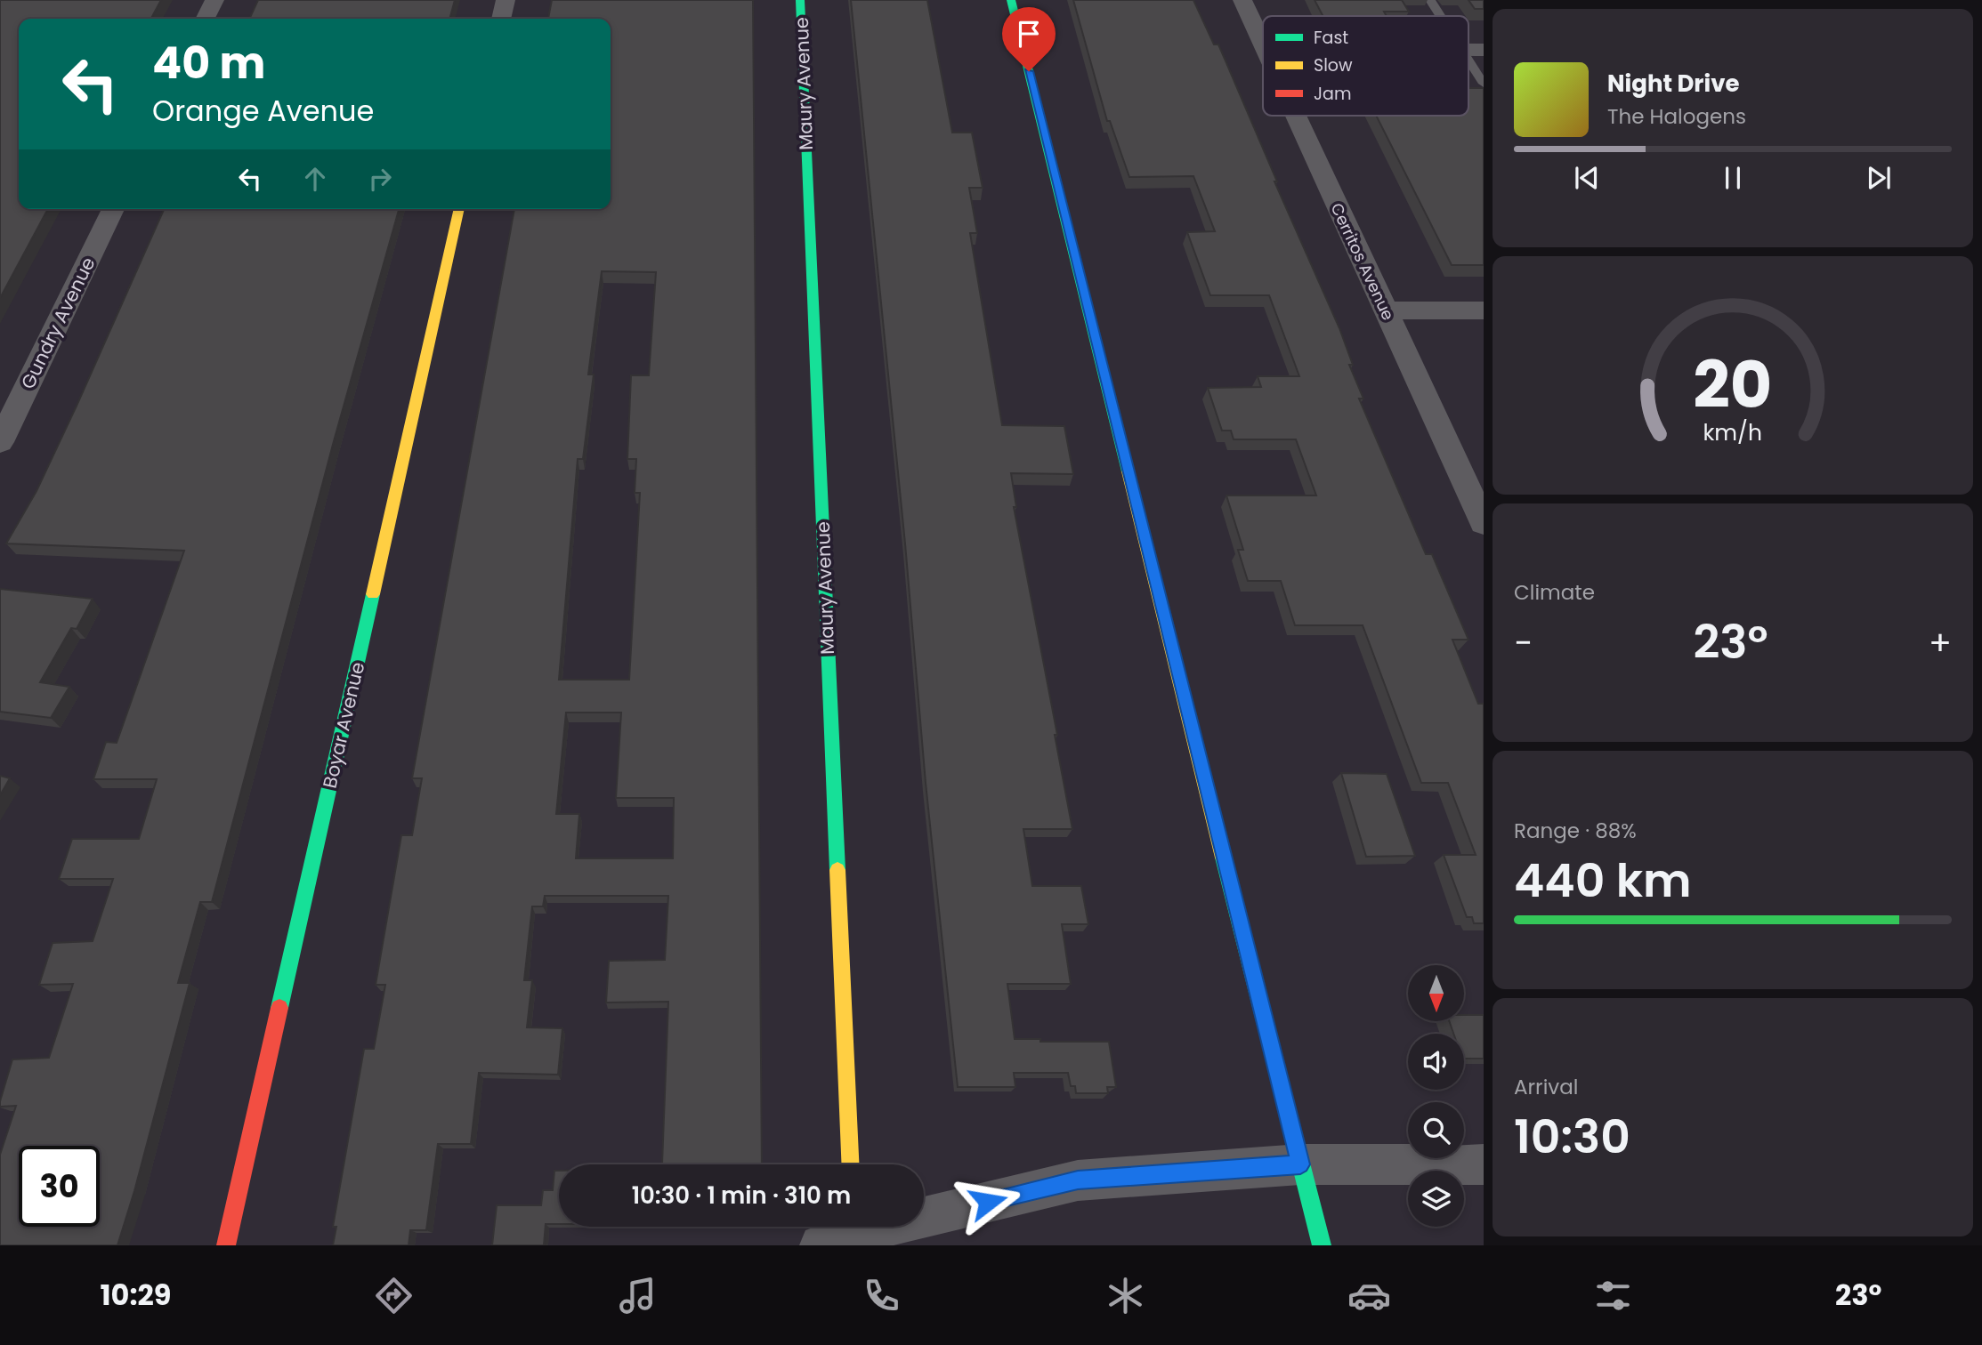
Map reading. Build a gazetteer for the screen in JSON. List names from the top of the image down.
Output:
{
  "streets": {
    "street": [
      "Maury Avenue",
      "Cerritos Avenue",
      "Gundry Avenue",
      "Boyar Avenue"
    ]
  },
  "legend": ["Fast", "Slow", "Jam"],
  "north": "bottom",
  "page": {
    "turn": ["40 m", "Orange Avenue"],
    "song": ["Night Drive", "The Halogens"],
    "tile": [
      "Climate",
      ["Range · 88%", "440 km"],
      ["Arrival", "10:30"]
    ],
    "heat": ["−", "23°", "+"],
    "limit": "30",
    "trip": "10:30 · 1 min · 310 m",
    "tabs": ["10:29", "23°"],
    "gauge": ["20", "km/h"]
  }
}
